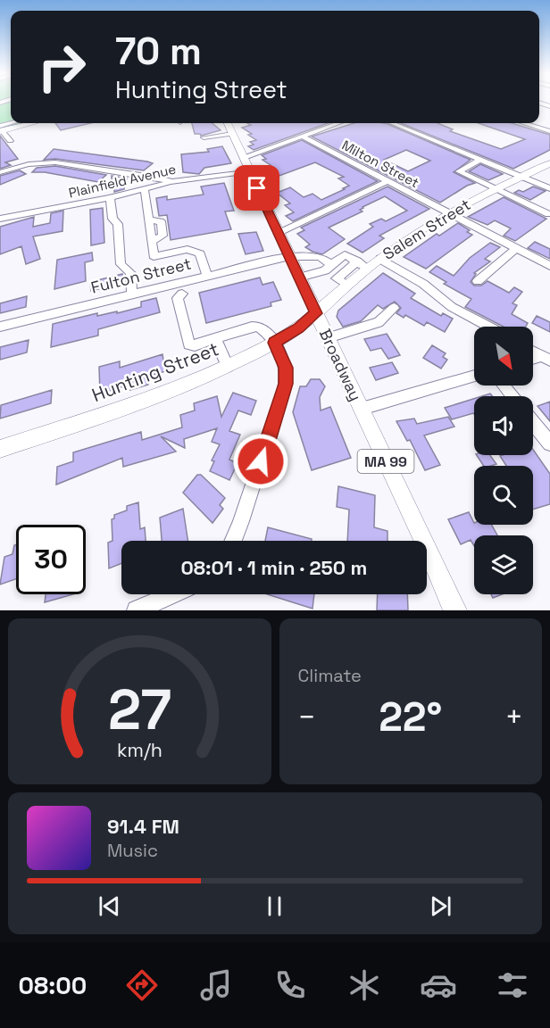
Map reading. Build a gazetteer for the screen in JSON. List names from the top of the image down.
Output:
{
  "streets": {
    "main road": [
      "Salem Street",
      "Broadway",
      "Hunting Street",
      "MA 99"
    ],
    "street": ["Milton Street", "Plainfield Avenue", "Fulton Street"]
  },
  "crossings": [
    ["Milton Street", "Salem Street"],
    ["Plainfield Avenue", "Broadway"],
    ["Salem Street", "Broadway"],
    ["Salem Street", "Hunting Street"],
    ["Fulton Street", "Broadway"],
    ["Broadway", "Hunting Street"]
  ],
  "north": "bottom right",
  "page": {
    "turn": ["70 m", "Hunting Street"],
    "limit": "30",
    "trip": "08:01 · 1 min · 250 m",
    "tile": "Climate",
    "heat": ["−", "22°", "+"],
    "song": ["91.4 FM", "Music"],
    "tabs": "08:00",
    "gauge": ["27", "km/h"]
  }
}
